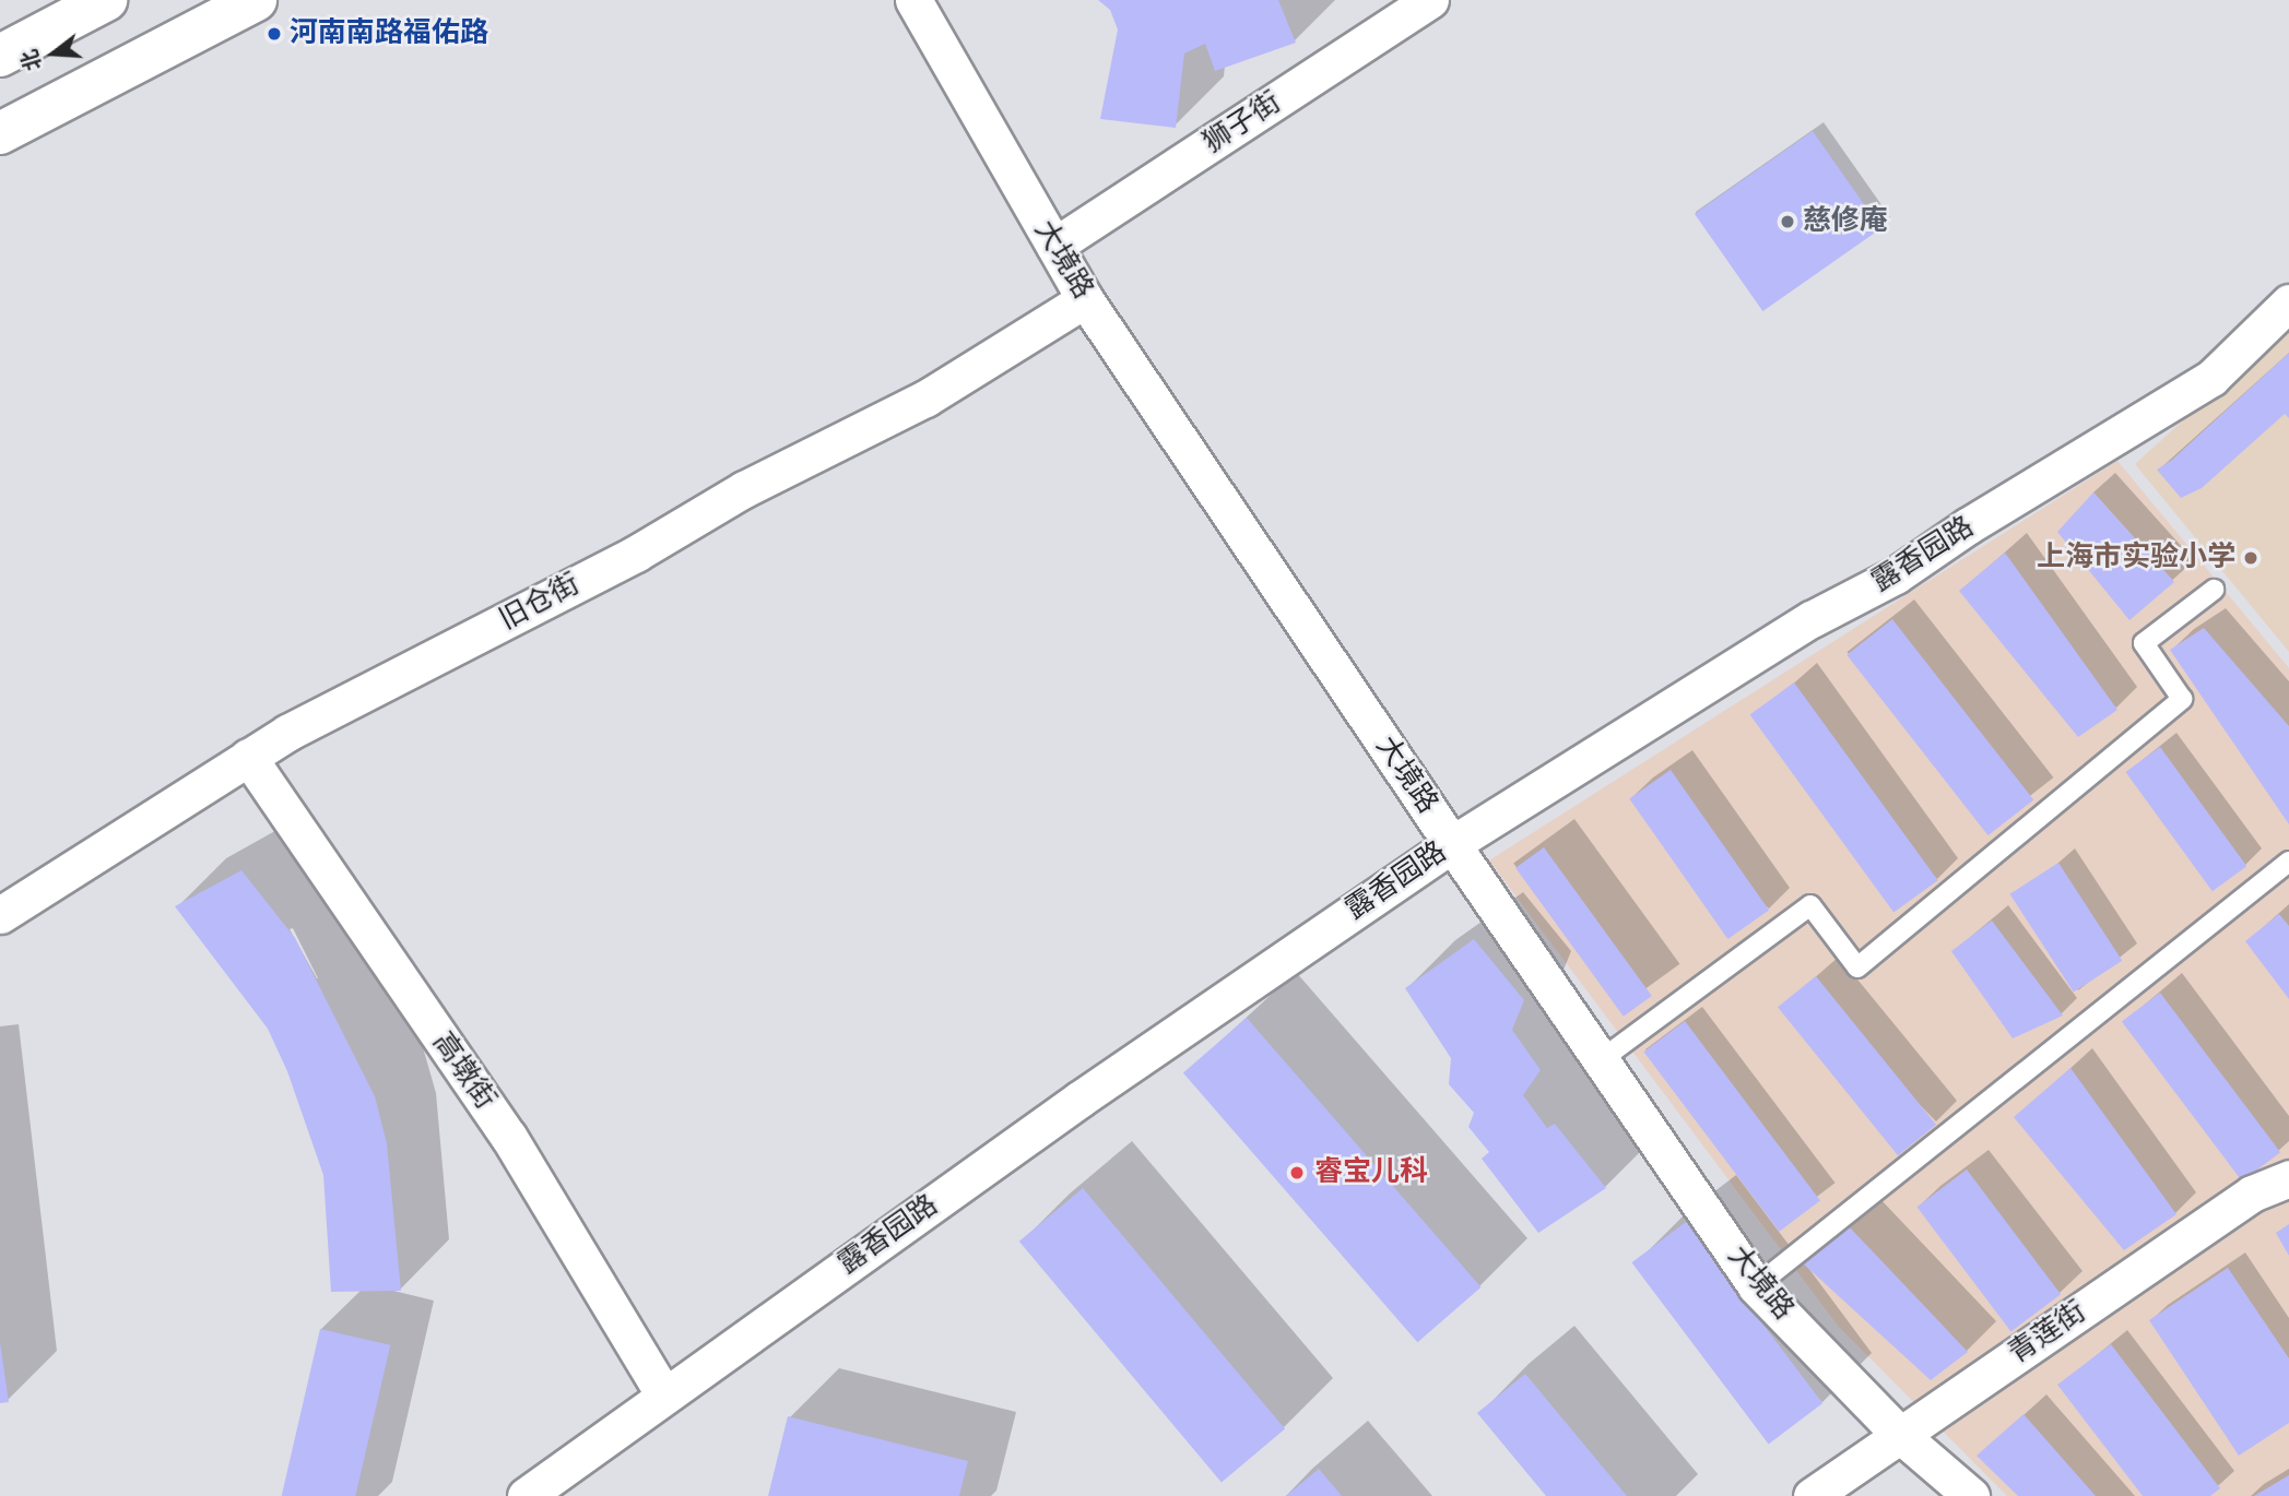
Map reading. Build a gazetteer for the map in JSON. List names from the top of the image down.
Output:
{
  "streets": {
    "street": [
      "狮子街",
      "大境路",
      "露香园路",
      "旧仓街",
      "高墩街",
      "青莲街"
    ]
  },
  "crossings": [
    ["狮子街", "大境路"],
    ["大境路", "露香园路"],
    ["大境路", "旧仓街"],
    ["大境路", "青莲街"],
    ["露香园路", "高墩街"],
    ["旧仓街", "高墩街"]
  ],
  "places": [
    "河南南路福佑路",
    "慈修庵",
    "上海市实验小学",
    "睿宝儿科"
  ],
  "north": "left"
}
